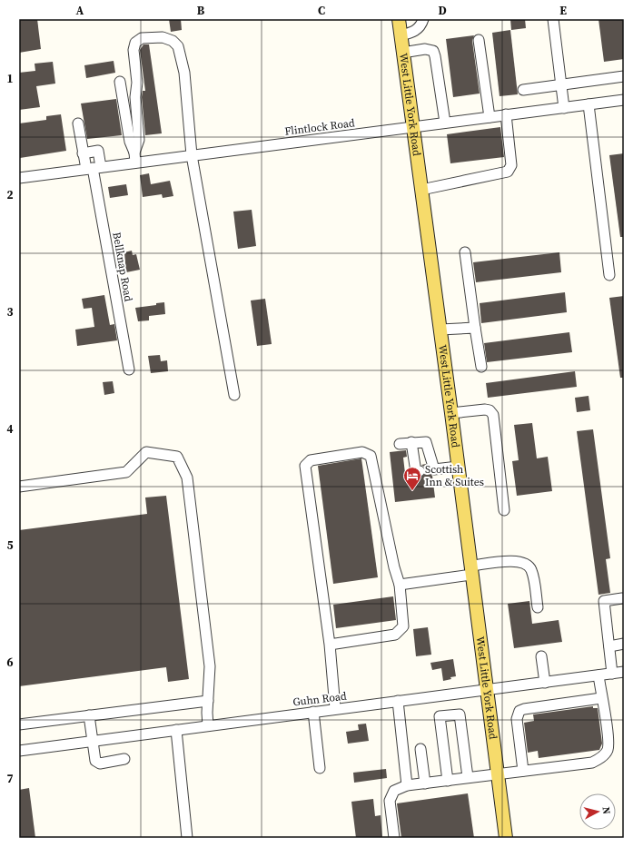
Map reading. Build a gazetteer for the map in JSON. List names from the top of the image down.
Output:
{
  "streets": {
    "main road": ["West Little York Road"],
    "street": ["Flintlock Road", "Bellknap Road", "Guhn Road"]
  },
  "crossings": [
    ["West Little York Road", "Flintlock Road"],
    ["West Little York Road", "Guhn Road"],
    ["Flintlock Road", "Bellknap Road"]
  ],
  "places": {
    "hotel": ["Scottish Inn & Suites"]
  },
  "north": "right",
  "grid": {
    "columns": [
      "A",
      "B",
      "C",
      "D",
      "E"
    ],
    "rows": [
      "1",
      "2",
      "3",
      "4",
      "5",
      "6",
      "7"
    ]
  }
}
